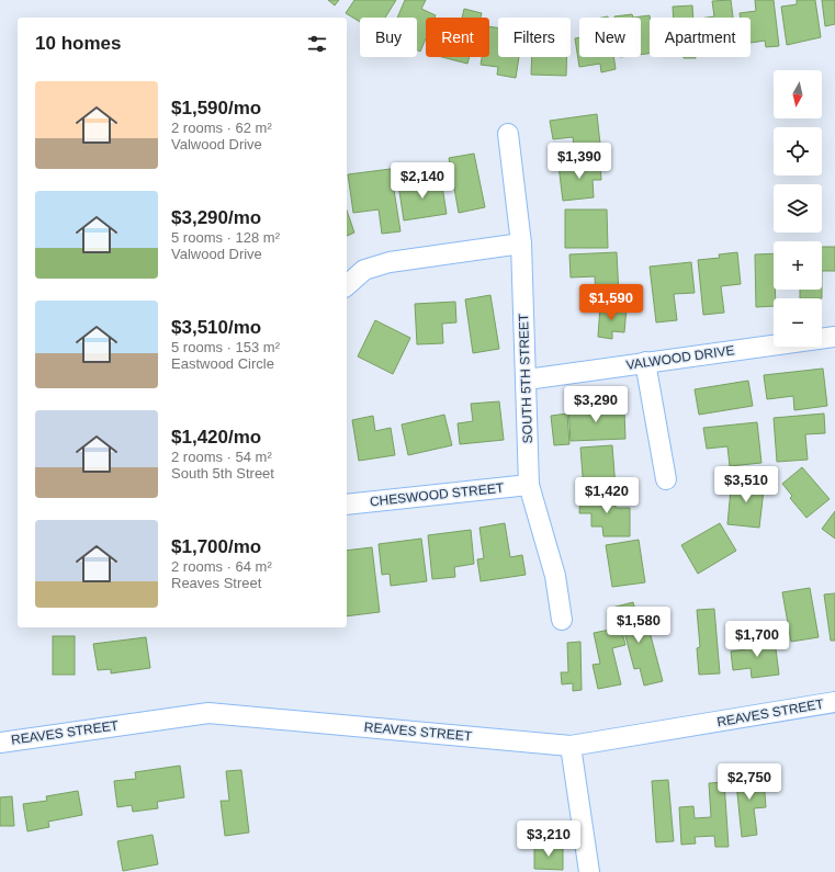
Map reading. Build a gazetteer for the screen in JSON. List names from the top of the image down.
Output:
{
  "streets": {
    "street": [
      "VALWOOD DRIVE",
      "SOUTH 5TH STREET",
      "CHESWOOD STREET",
      "REAVES STREET"
    ]
  },
  "crossings": [
    ["VALWOOD DRIVE", "SOUTH 5TH STREET"],
    ["SOUTH 5TH STREET", "CHESWOOD STREET"]
  ],
  "north": "bottom",
  "page": {
    "chip": [
      "Buy",
      "Rent",
      "Filters",
      "New",
      "Apartment"
    ],
    "heading": "10 homes",
    "map_buttons": ["+", "−"],
    "list": [
      {
        "name": "$1,590/mo",
        "note": "2 rooms · 62 m² · Valwood Drive"
      },
      {
        "name": "$3,290/mo",
        "note": "5 rooms · 128 m² · Valwood Drive"
      },
      {
        "name": "$3,510/mo",
        "note": "5 rooms · 153 m² · Eastwood Circle"
      },
      {
        "name": "$1,420/mo",
        "note": "2 rooms · 54 m² · South 5th Street"
      },
      {
        "name": "$1,700/mo",
        "note": "2 rooms · 64 m² · Reaves Street"
      }
    ],
    "price": [
      "$1,390",
      "$2,140",
      "$1,590",
      "$3,290",
      "$3,510",
      "$1,420",
      "$1,580",
      "$1,700",
      "$2,750",
      "$3,210"
    ]
  }
}
